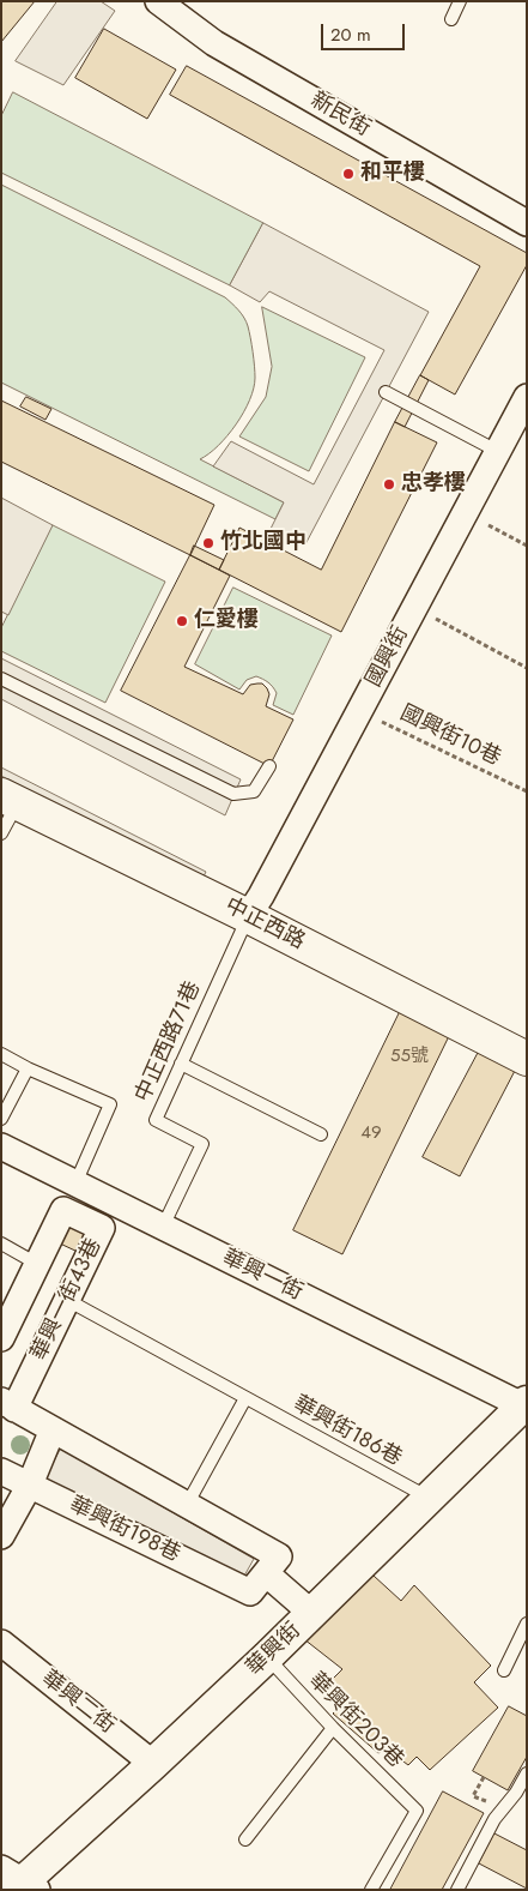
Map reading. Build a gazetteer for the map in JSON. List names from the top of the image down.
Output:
{
  "streets": {
    "main road": ["中正西路"],
    "street": [
      "新民街",
      "國興街",
      "華興一街",
      "華興一街43巷",
      "華興街198巷",
      "華興街",
      "華興二街"
    ],
    "lane": ["中正西路71巷", "華興街186巷", "華興街203巷"],
    "path": ["國興街10巷"]
  },
  "crossings": [
    ["國興街", "國興街10巷"],
    ["國興街", "中正西路"],
    ["國興街", "中正西路71巷"],
    ["中正西路", "中正西路71巷"],
    ["中正西路71巷", "華興一街"],
    ["華興一街", "華興街"],
    ["華興一街43巷", "華興街186巷"],
    ["華興街186巷", "華興街"],
    ["華興街", "華興二街"],
    ["華興街", "華興街203巷"]
  ],
  "places": [
    "和平樓",
    "忠孝樓",
    "竹北國中",
    "仁愛樓"
  ],
  "house_numbers": ["55號", "49"],
  "scale_bar": "20 m"
}
